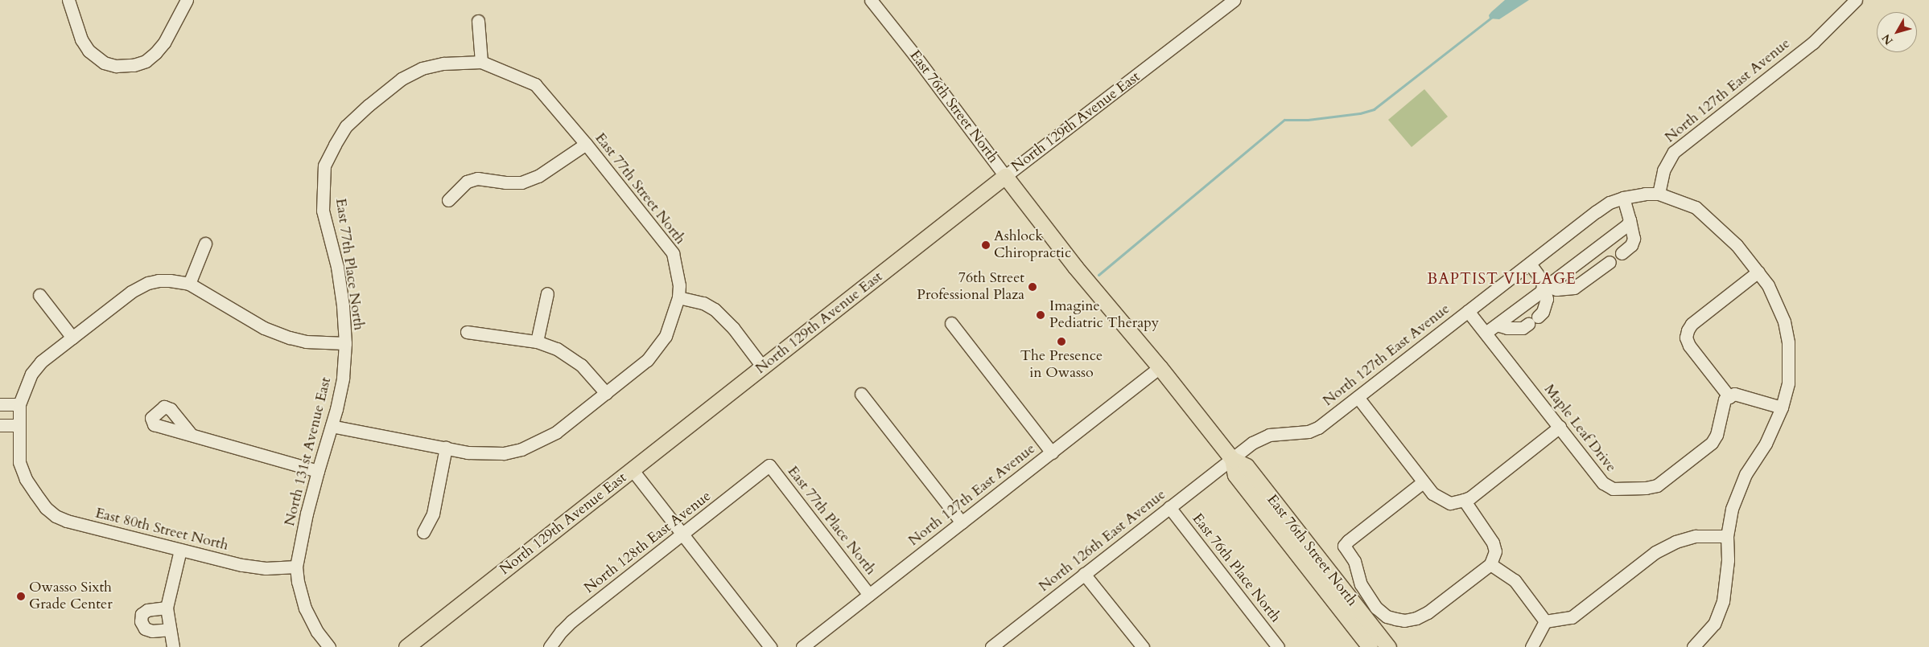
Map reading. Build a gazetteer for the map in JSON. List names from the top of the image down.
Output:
{
  "streets": {
    "main road": ["East 76th Street North", "North 129th Avenue East"],
    "street": [
      "North 127th East Avenue",
      "East 77th Street North",
      "East 77th Place North",
      "Maple Leaf Drive",
      "North 131st Avenue East",
      "East 80th Street North",
      "North 126th East Avenue",
      "North 128th East Avenue",
      "East 76th Place North"
    ]
  },
  "crossings": [
    ["North 127th East Avenue", "East 76th Street North"],
    ["North 127th East Avenue", "East 77th Place North"],
    ["North 127th East Avenue", "Maple Leaf Drive"],
    ["North 127th East Avenue", "North 126th East Avenue"],
    ["East 76th Street North", "North 129th Avenue East"],
    ["East 76th Street North", "North 126th East Avenue"],
    ["East 77th Street North", "East 77th Place North"],
    ["East 77th Place North", "North 131st Avenue East"],
    ["East 77th Place North", "North 128th East Avenue"],
    ["North 131st Avenue East", "East 80th Street North"],
    ["North 126th East Avenue", "East 76th Place North"]
  ],
  "districts": ["BAPTIST VILLAGE"],
  "places": [
    "Ashlock Chiropractic",
    "76th Street Professional Plaza",
    "Imagine Pediatric Therapy",
    "The Presence in Owasso",
    "Owasso Sixth Grade Center"
  ],
  "north": "bottom left"
}
